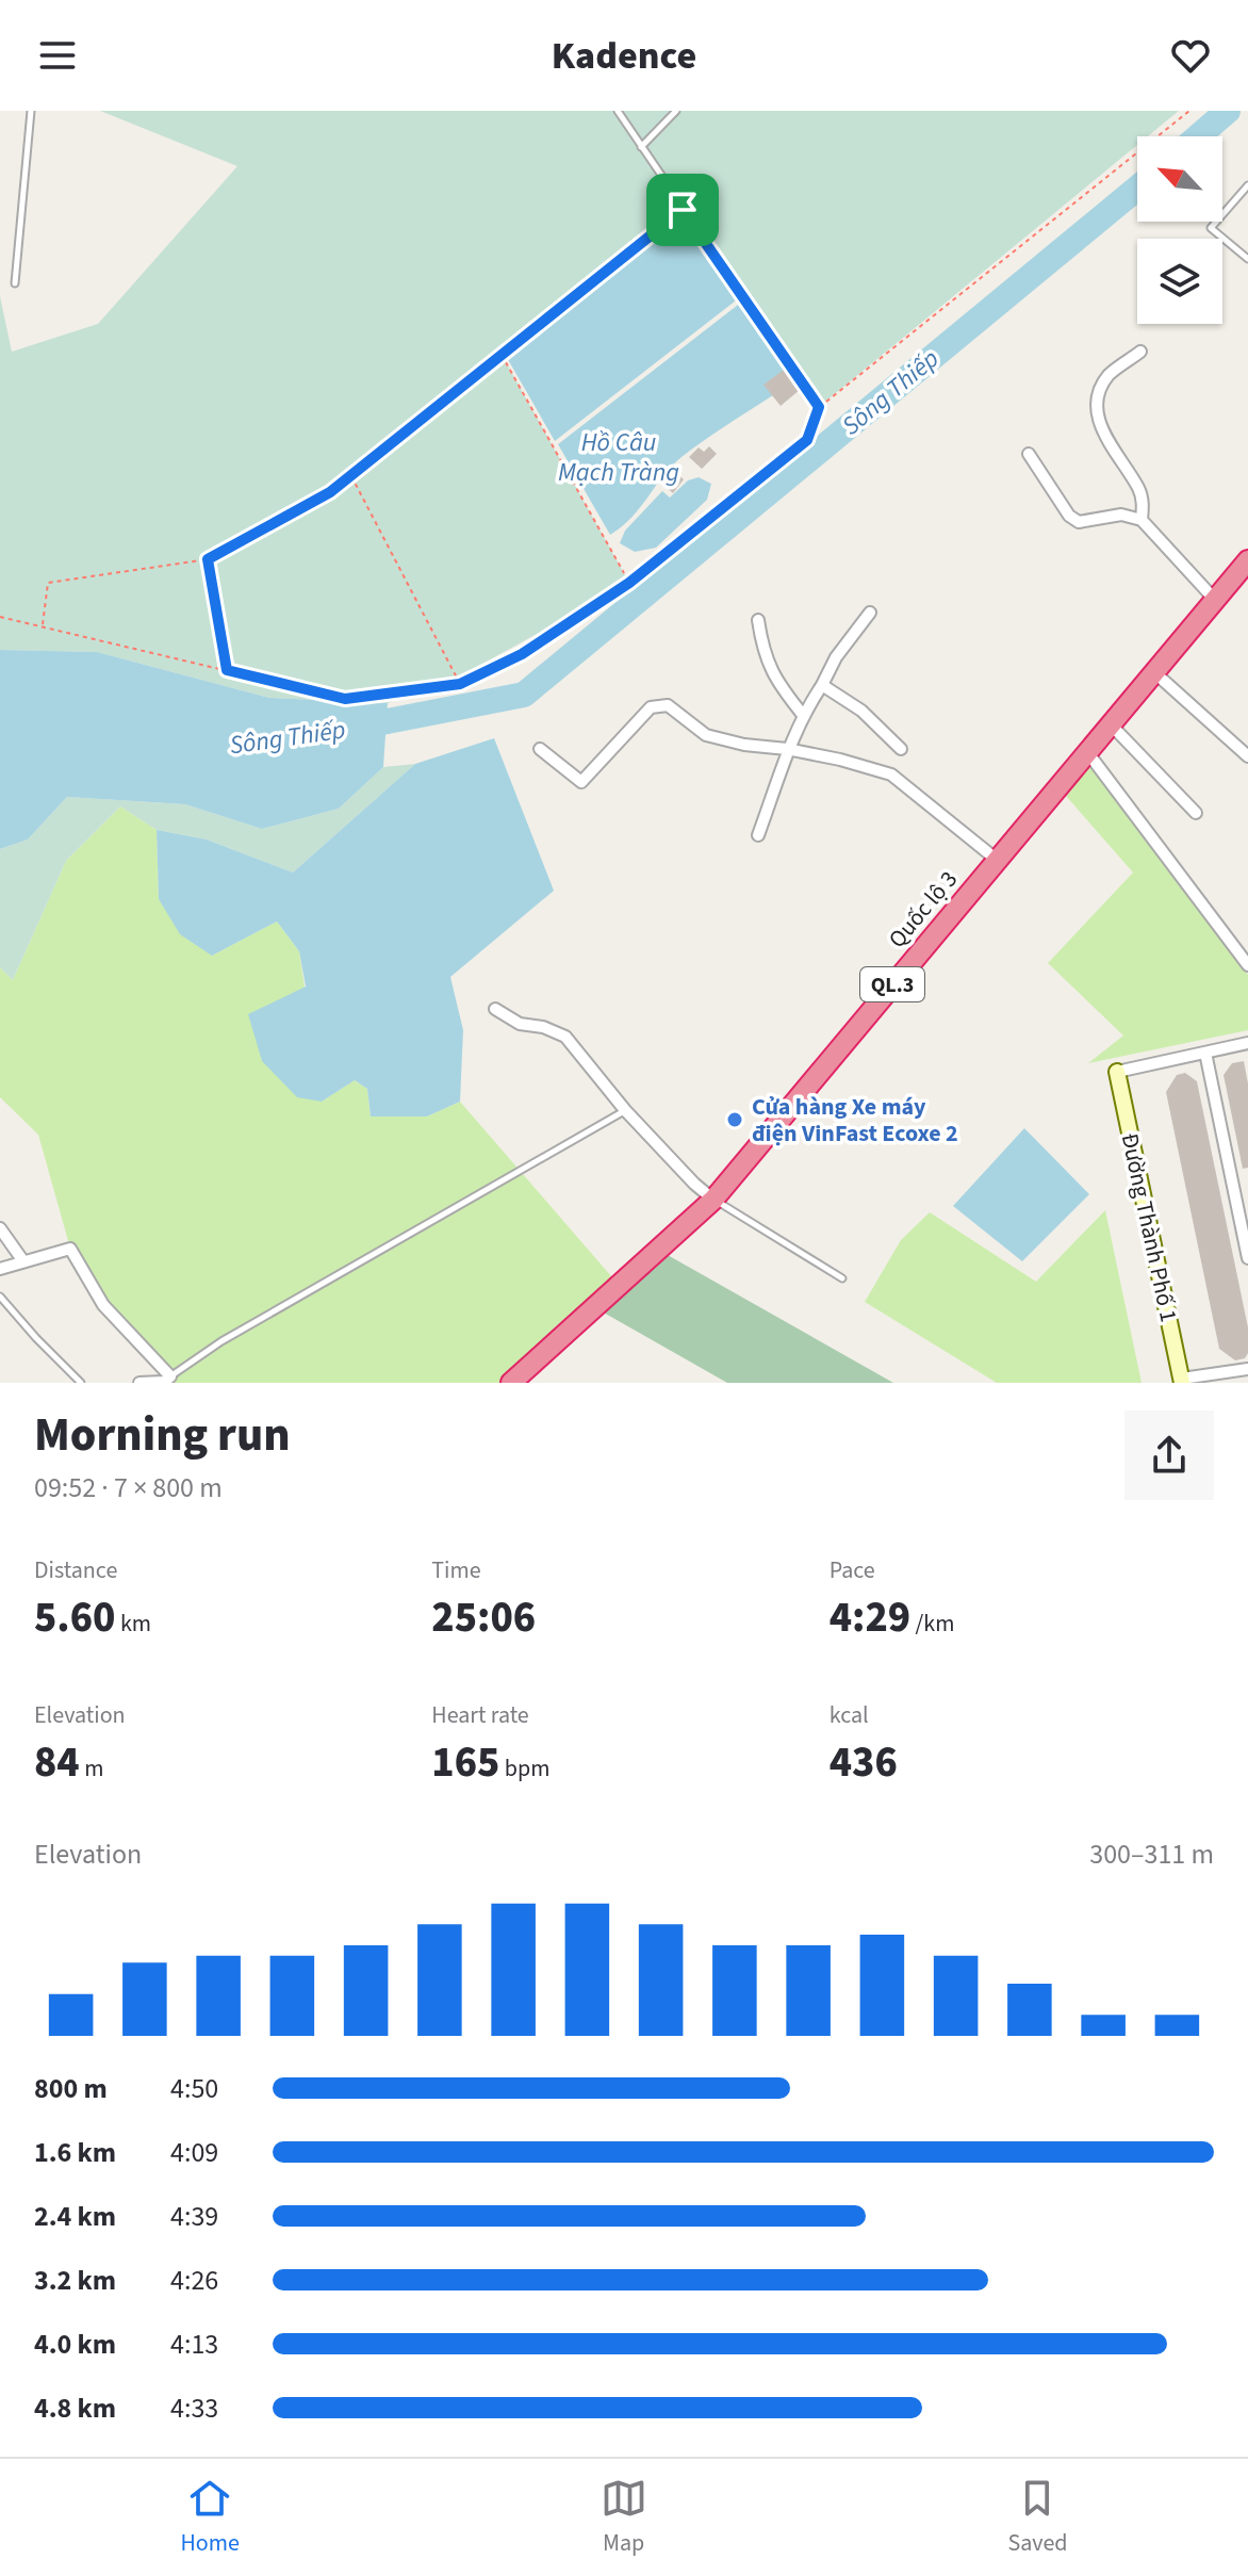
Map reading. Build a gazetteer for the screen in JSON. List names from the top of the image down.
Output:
{
  "streets": {
    "highway": ["Quốc lộ 3", "QL.3"],
    "street": ["Đường Thành Phố 1"]
  },
  "water": ["Sông Thiếp", "Hồ Câu Mạch Tràng"],
  "places": ["Cửa hàng Xe máy điện VinFast Ecoxe 2"],
  "north": "top left",
  "page": {
    "header": "Kadence",
    "heading": ["Morning run", "09:52 · 7 × 800 m"],
    "stats": [
      ["Distance", "5.60 km"],
      ["Time", "25:06"],
      ["Pace", "4:29 /km"],
      ["Elevation", "84 m"],
      ["Heart rate", "165 bpm"],
      ["kcal", "436"]
    ],
    "chart": ["Elevation", "300–311 m"],
    "list": [
      {
        "name": "800 m",
        "note": "4:50"
      },
      {
        "name": "1.6 km",
        "note": "4:09"
      },
      {
        "name": "2.4 km",
        "note": "4:39"
      },
      {
        "name": "3.2 km",
        "note": "4:26"
      },
      {
        "name": "4.0 km",
        "note": "4:13"
      },
      {
        "name": "4.8 km",
        "note": "4:33"
      }
    ],
    "tabs": ["Home", "Map", "Saved"]
  }
}
